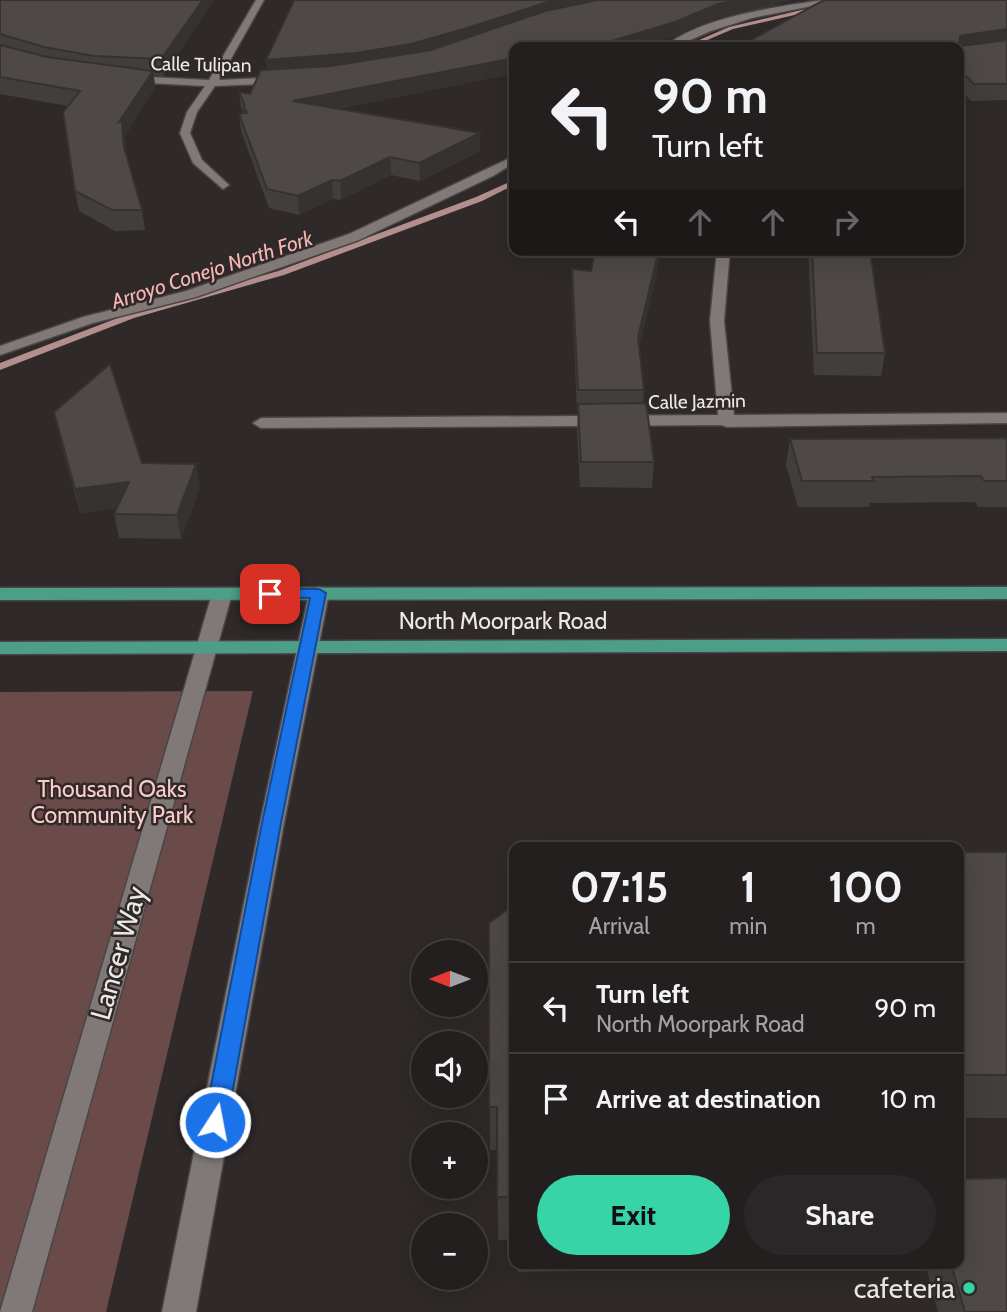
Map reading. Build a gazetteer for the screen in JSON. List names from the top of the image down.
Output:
{
  "streets": {
    "main road": ["North Moorpark Road"],
    "street": ["Calle Tulipan", "Calle Jazmin", "Lancer Way"]
  },
  "crossings": [
    ["North Moorpark Road", "Lancer Way"]
  ],
  "water": ["Arroyo Conejo North Fork"],
  "parks": ["Thousand Oaks Community Park"],
  "places": ["cafeteria"],
  "north": "left",
  "page": {
    "turn": ["90 m", "Turn left"],
    "eta": [
      "07:15",
      "Arrival",
      "1",
      "min",
      "100",
      "m"
    ],
    "map_buttons": ["+", "−"],
    "list": [
      {
        "name": "Turn left",
        "note": "North Moorpark Road",
        "value": "90 m"
      },
      {
        "name": "Arrive at destination",
        "value": "10 m"
      }
    ],
    "buttons": ["Exit", "Share"]
  }
}
